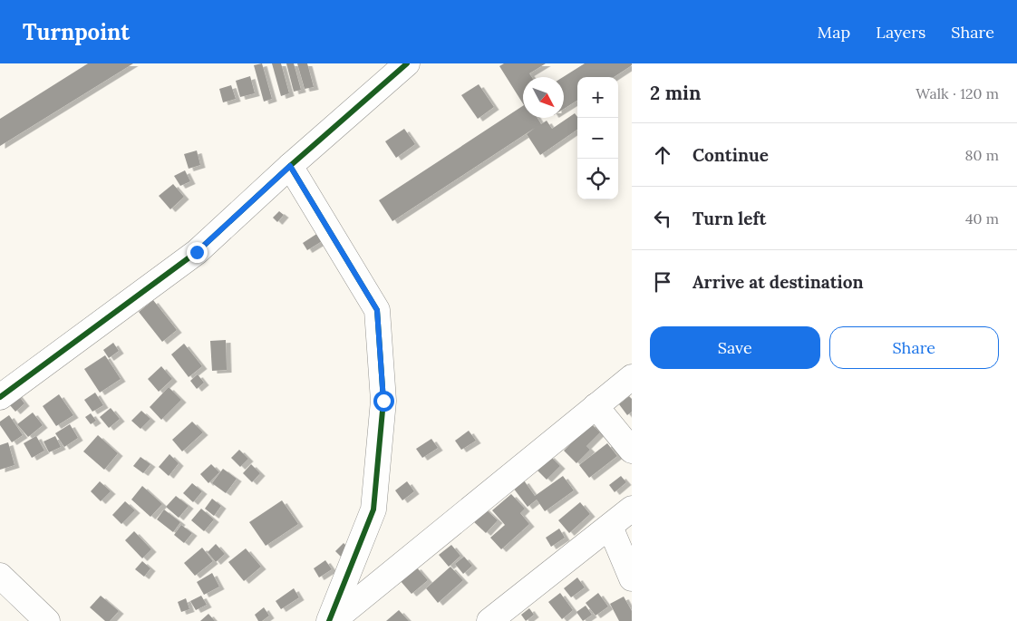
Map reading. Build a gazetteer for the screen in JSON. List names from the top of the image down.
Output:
{
  "north": "bottom right",
  "page": {
    "header": "Turnpoint",
    "nav": ["Map", "Layers", "Share"],
    "heading": ["2 min", "Walk · 120 m"],
    "map_buttons": ["+", "−"],
    "list": [
      ["Continue", "80 m"],
      ["Turn left", "40 m"],
      "Arrive at destination"
    ],
    "buttons": ["Save", "Share"]
  }
}
